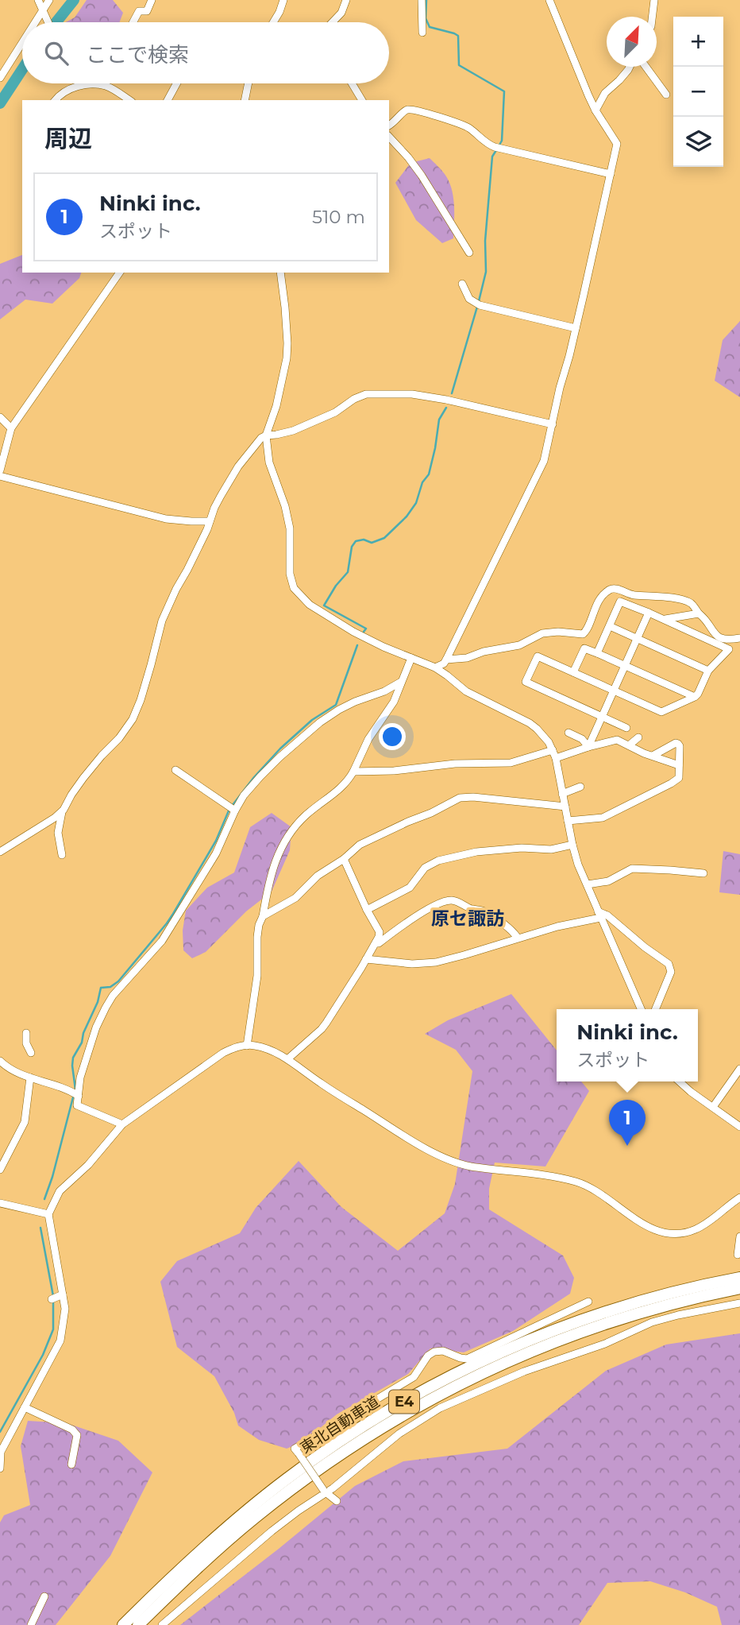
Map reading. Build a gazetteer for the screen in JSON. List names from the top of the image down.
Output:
{
  "streets": {
    "highway": ["E4", "東北自動車道"]
  },
  "districts": ["原セ諏訪"],
  "north": "top right",
  "page": {
    "map_buttons": ["+", "−"],
    "search": "ここで検索",
    "heading": "周辺",
    "list": [
      {
        "mark": "1",
        "name": "Ninki inc.",
        "note": "スポット",
        "value": "510 m"
      }
    ],
    "popup": ["Ninki inc.", "スポット"],
    "pins": "1"
  }
}
